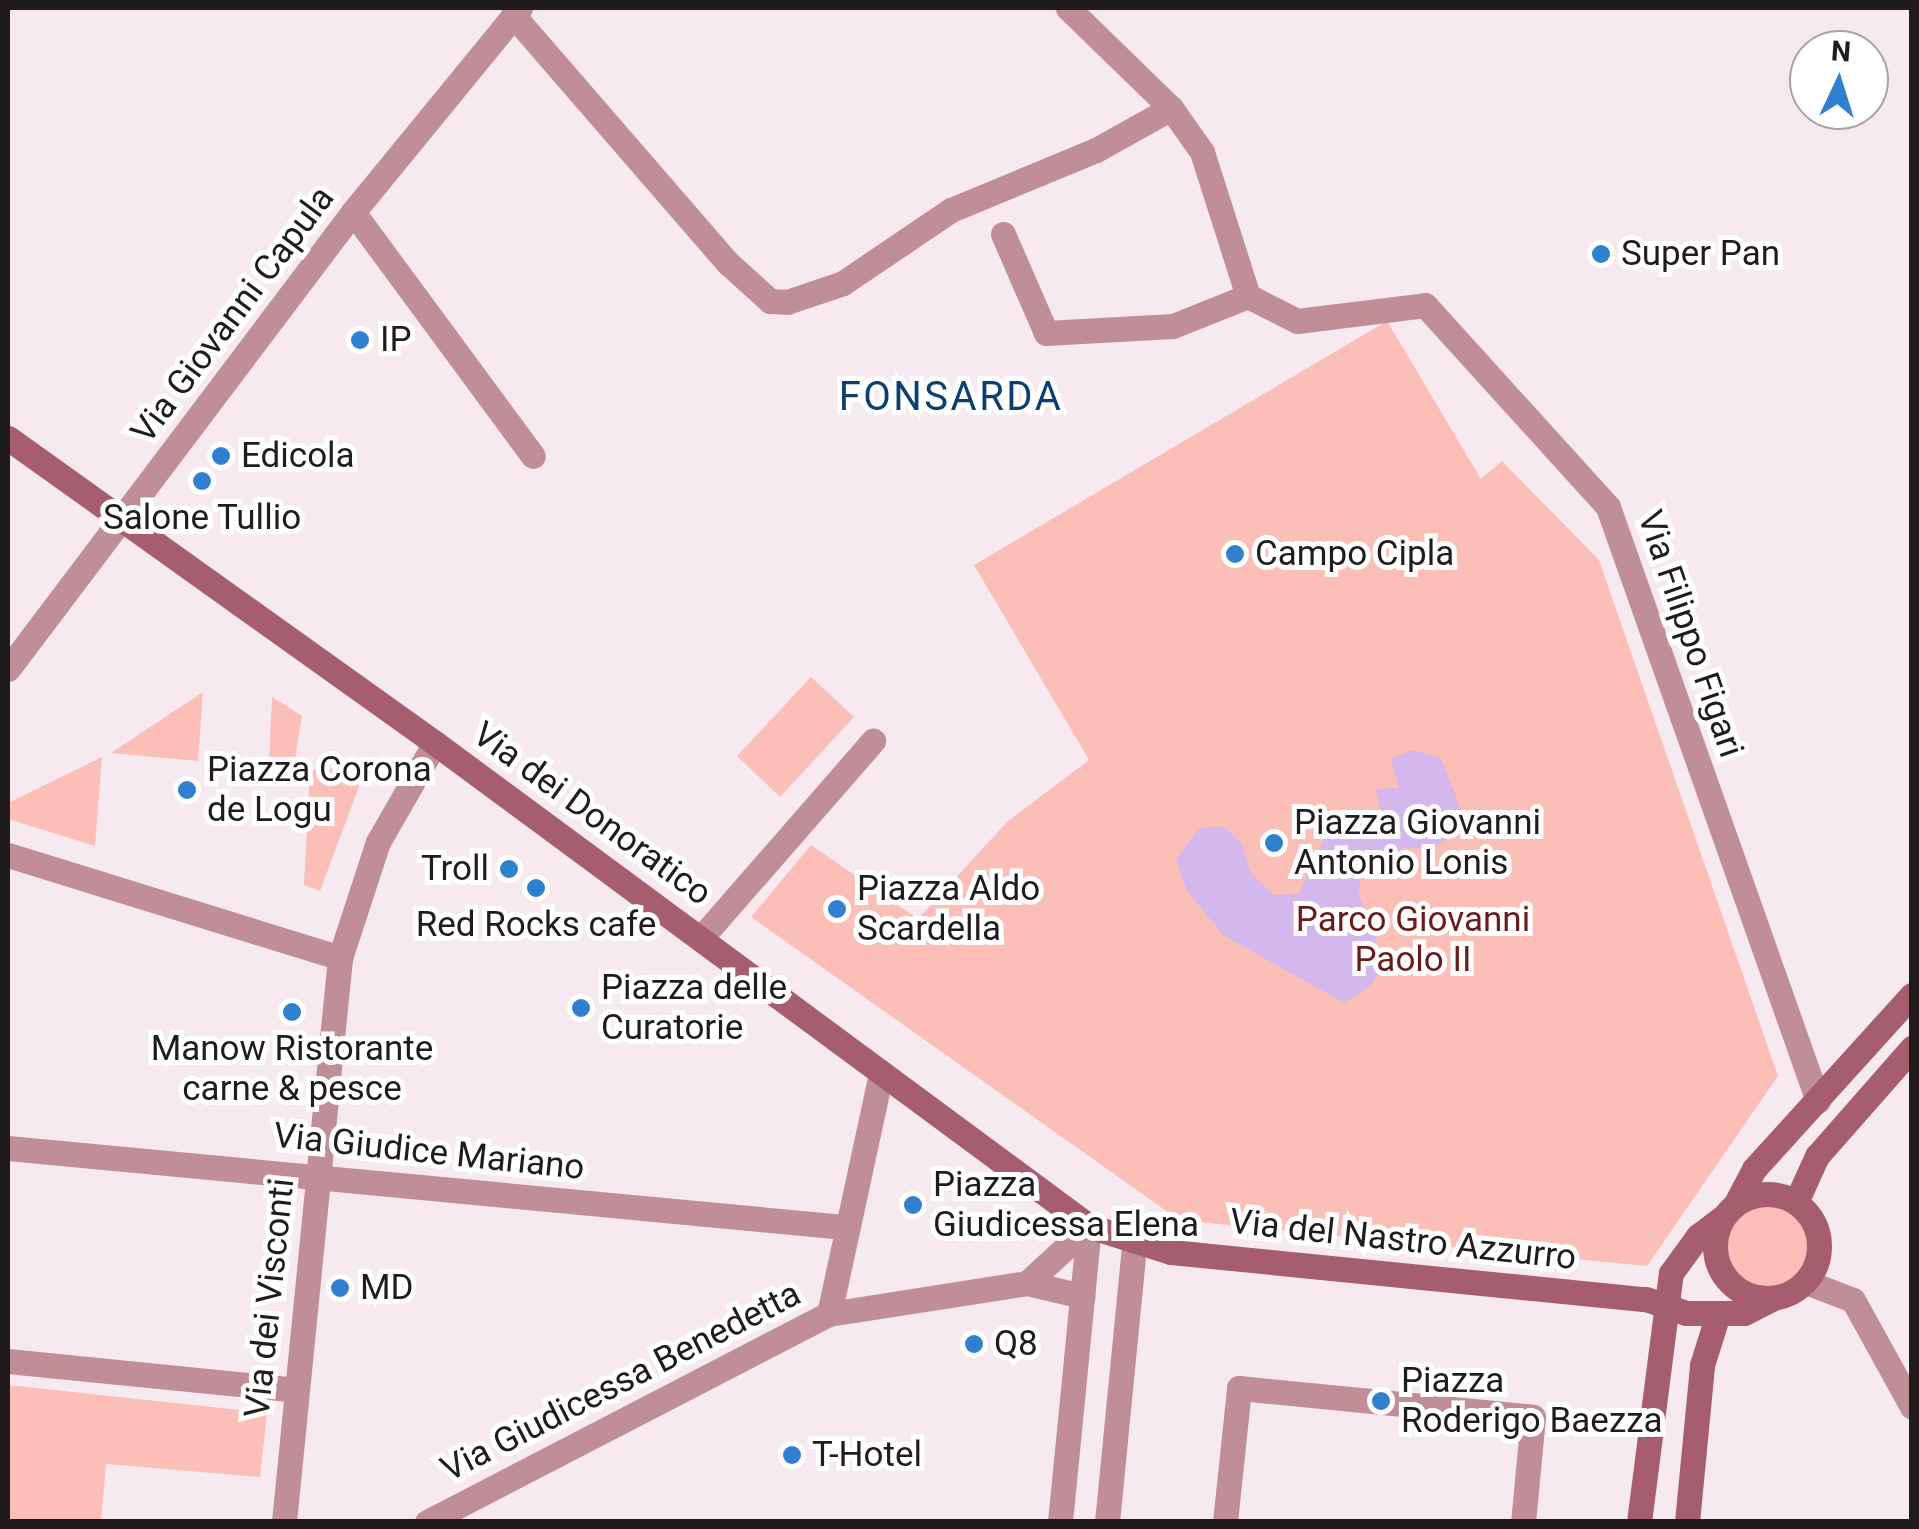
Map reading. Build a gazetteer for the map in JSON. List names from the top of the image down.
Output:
{
  "streets": {
    "street": [
      "Via Giovanni Capula",
      "Via Filippo Figari",
      "Via dei Donoratico",
      "Via Giudice Mariano",
      "Via del Nastro Azzurro",
      "Via dei Visconti",
      "Via Giudicessa Benedetta"
    ]
  },
  "crossings": [
    ["Via Giovanni Capula", "Via dei Donoratico"],
    ["Via dei Donoratico", "Via del Nastro Azzurro"],
    ["Via dei Donoratico", "Via dei Visconti"],
    ["Via Giudice Mariano", "Via dei Visconti"]
  ],
  "districts": ["FONSARDA"],
  "parks": ["Parco Giovanni Paolo II"],
  "places": [
    "Super Pan",
    "IP",
    "Edicola",
    "Salone Tullio",
    "Campo Cipla",
    "Piazza Corona de Logu",
    "Piazza Giovanni Antonio Lonis",
    "Troll",
    "Red Rocks cafe",
    "Piazza Aldo Scardella",
    "Piazza delle Curatorie",
    "Manow Ristorante carne & pesce",
    "Piazza Giudicessa Elena",
    "MD",
    "Q8",
    "Piazza Roderigo Baezza",
    "T-Hotel"
  ],
  "north": "top"
}
